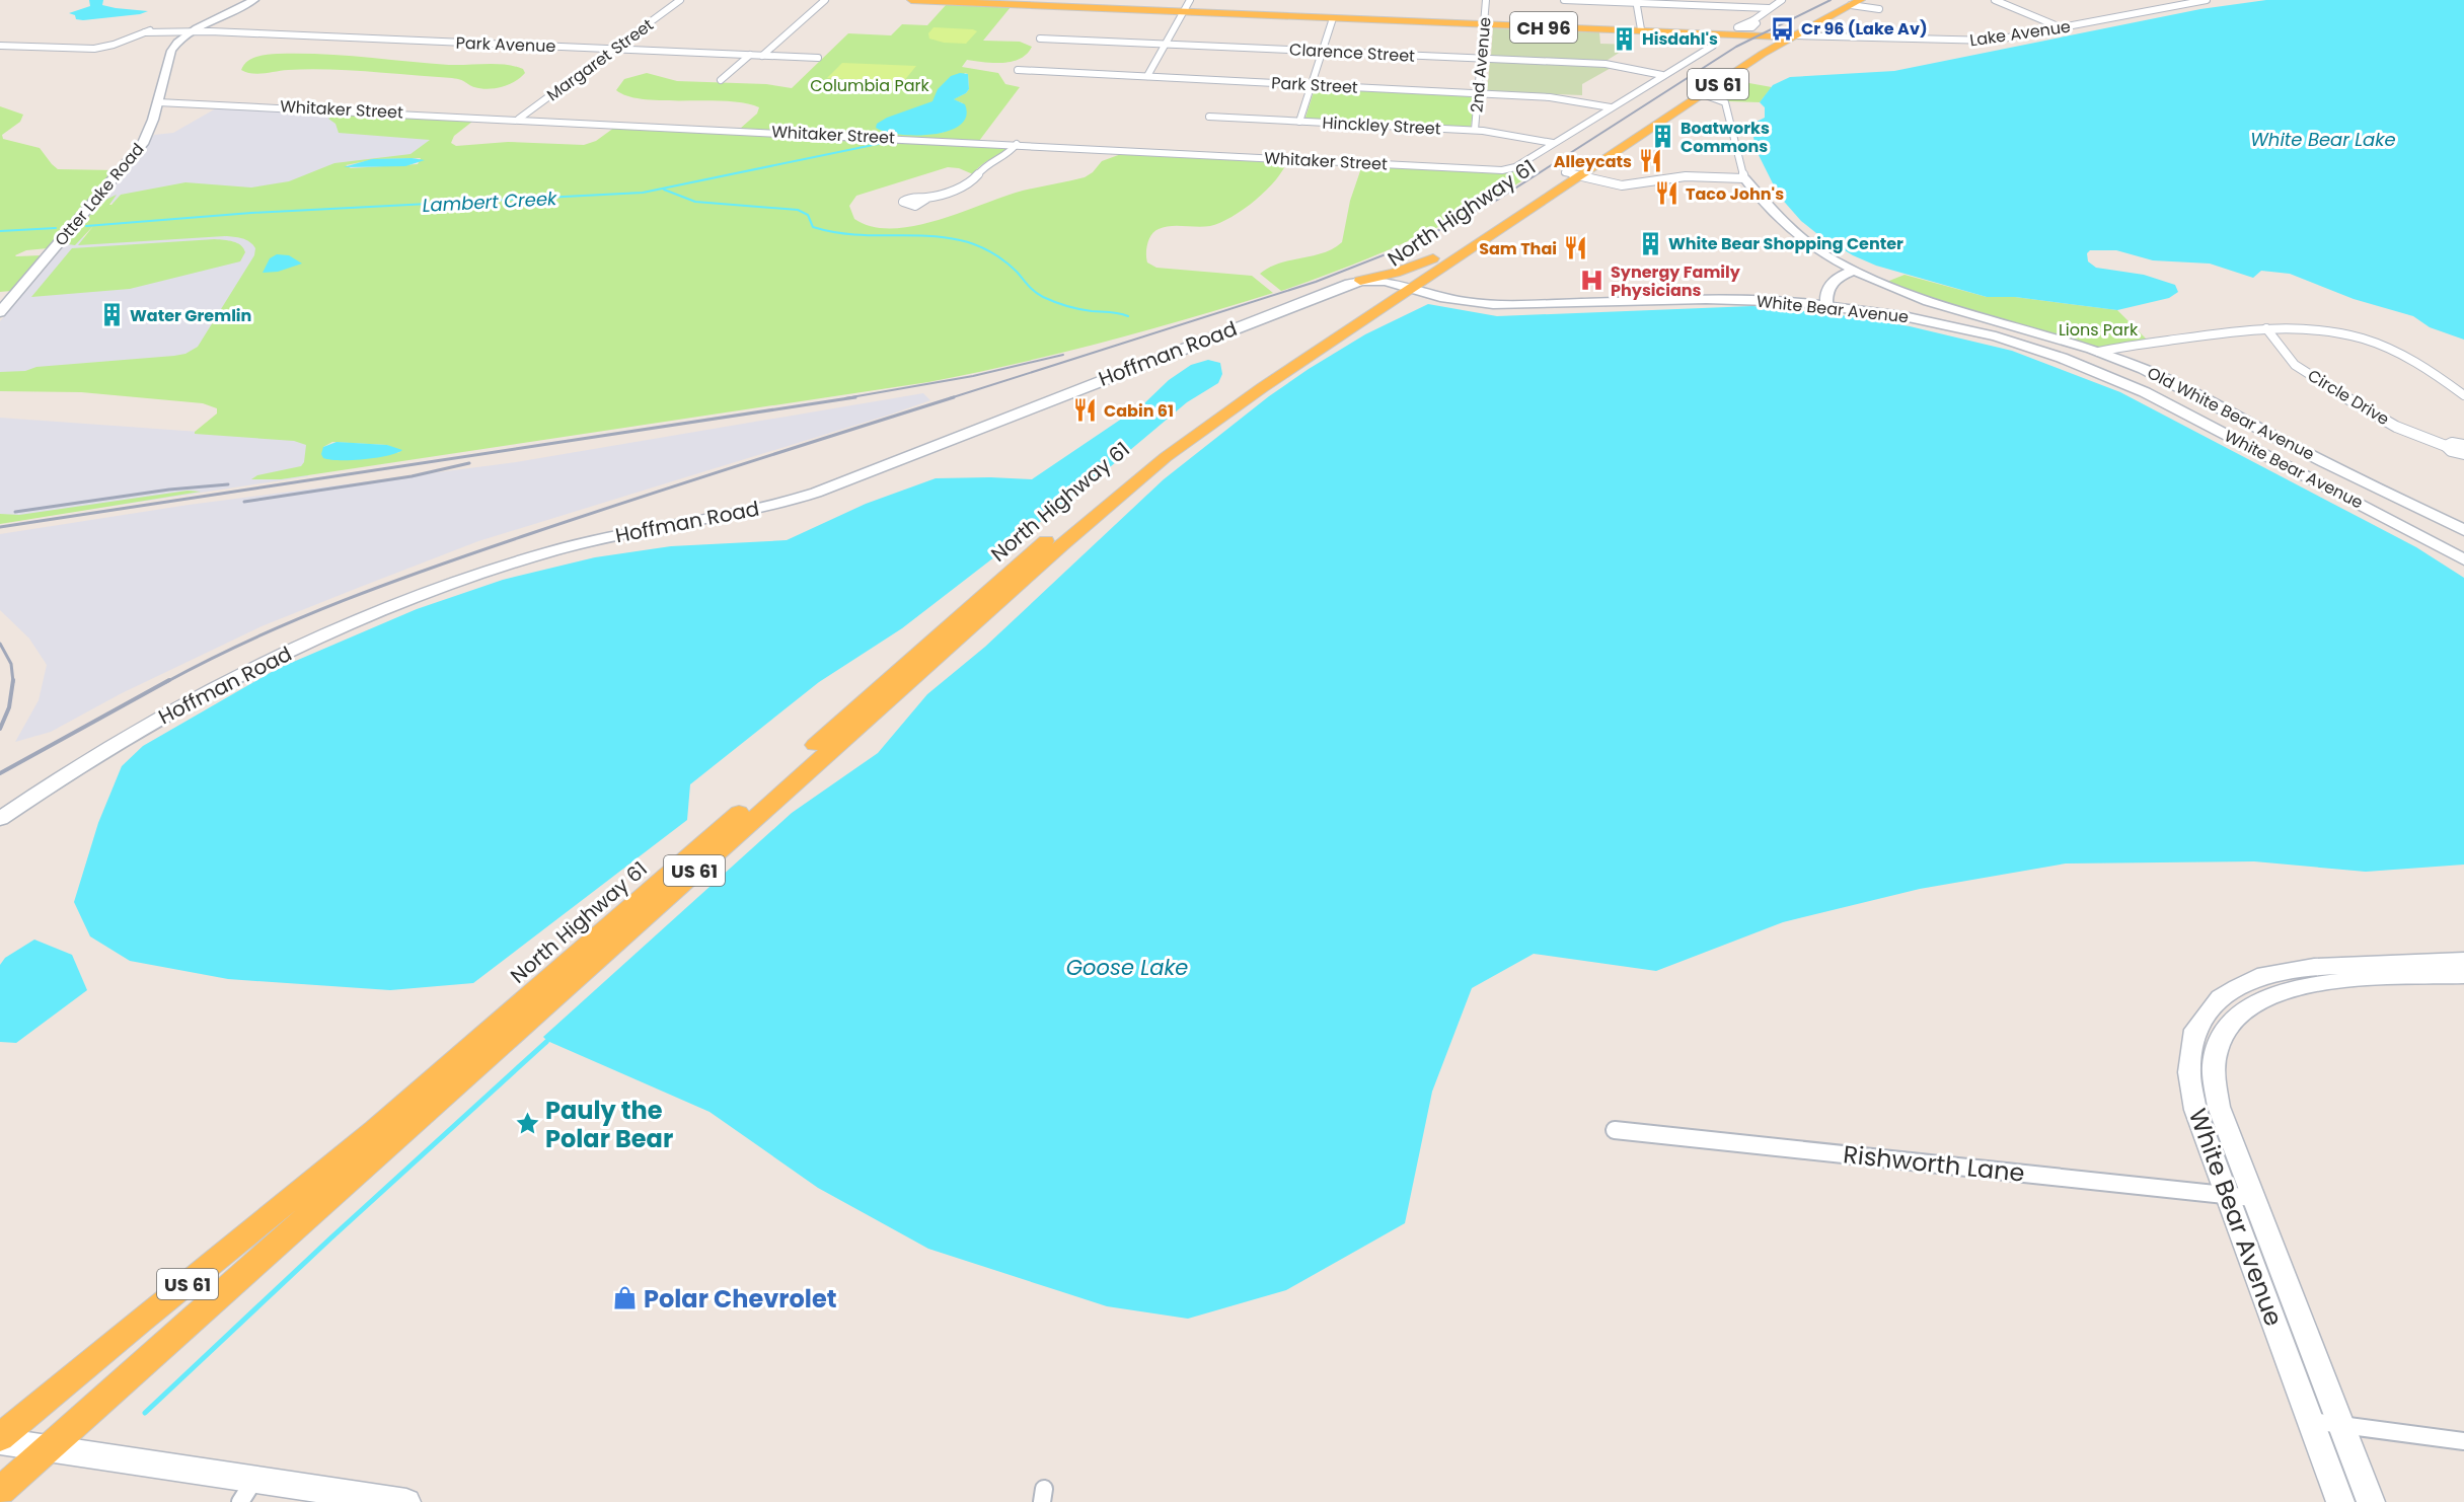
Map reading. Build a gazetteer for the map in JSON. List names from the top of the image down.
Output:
{
  "streets": {
    "main road": ["CH 96", "US 61", "North Highway 61"],
    "street": [
      "Lake Avenue",
      "Park Avenue",
      "Clarence Street",
      "Margaret Street",
      "2nd Avenue",
      "Park Street",
      "Whitaker Street",
      "Hinckley Street",
      "Otter Lake Road",
      "White Bear Avenue",
      "Hoffman Road",
      "Circle Drive",
      "Old White Bear Avenue",
      "Rishworth Lane"
    ]
  },
  "crossings": [
    ["CH 96", "2nd Avenue"],
    ["CH 96", "North Highway 61"],
    ["Lake Avenue", "North Highway 61"],
    ["Park Avenue", "Margaret Street"],
    ["Park Avenue", "Otter Lake Road"],
    ["Clarence Street", "2nd Avenue"],
    ["Margaret Street", "Whitaker Street"],
    ["2nd Avenue", "Park Street"],
    ["2nd Avenue", "Hinckley Street"],
    ["US 61", "North Highway 61"],
    ["US 61", "White Bear Avenue"],
    ["US 61", "Hoffman Road"],
    ["Whitaker Street", "Hinckley Street"],
    ["Whitaker Street", "Otter Lake Road"],
    ["North Highway 61", "White Bear Avenue"],
    ["North Highway 61", "Hoffman Road"],
    ["White Bear Avenue", "Hoffman Road"],
    ["White Bear Avenue", "Rishworth Lane"]
  ],
  "water": ["White Bear Lake", "Lambert Creek", "Goose Lake"],
  "parks": ["Columbia Park", "Lions Park"],
  "places": {
    "bus stop": ["Cr 96 (Lake Av)"],
    "building": [
      "Hisdahl's",
      "Boatworks Commons",
      "White Bear Shopping Center",
      "Water Gremlin"
    ],
    "restaurant": [
      "Alleycats",
      "Taco John's",
      "Sam Thai",
      "Cabin 61"
    ],
    "hospital": ["Synergy Family Physicians"],
    "place": ["Pauly the Polar Bear"],
    "shop": ["Polar Chevrolet"]
  }
}
